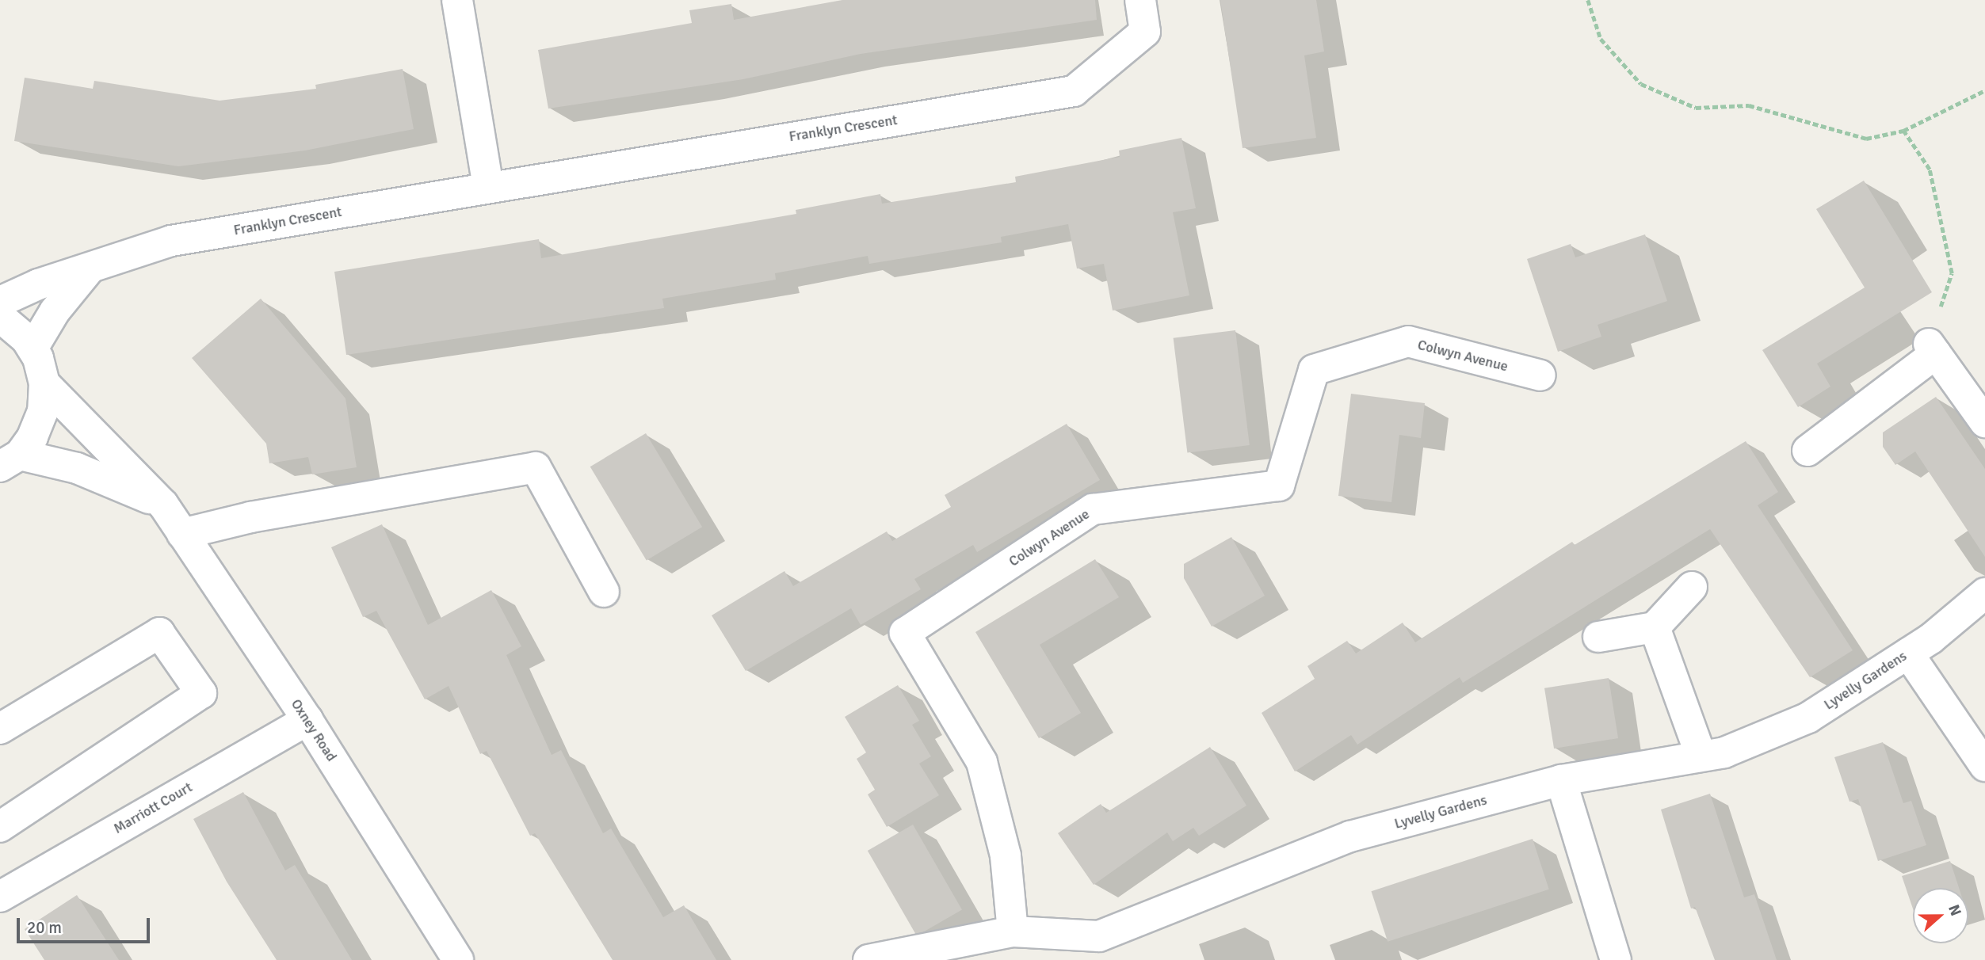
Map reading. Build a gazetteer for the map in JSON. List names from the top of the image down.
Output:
{
  "streets": {
    "street": [
      "Franklyn Crescent",
      "Colwyn Avenue",
      "Lyvelly Gardens",
      "Oxney Road",
      "Marriott Court"
    ]
  },
  "crossings": [
    ["Colwyn Avenue", "Lyvelly Gardens"],
    ["Oxney Road", "Marriott Court"]
  ],
  "scale_bar": "20 m",
  "north": "right"
}
